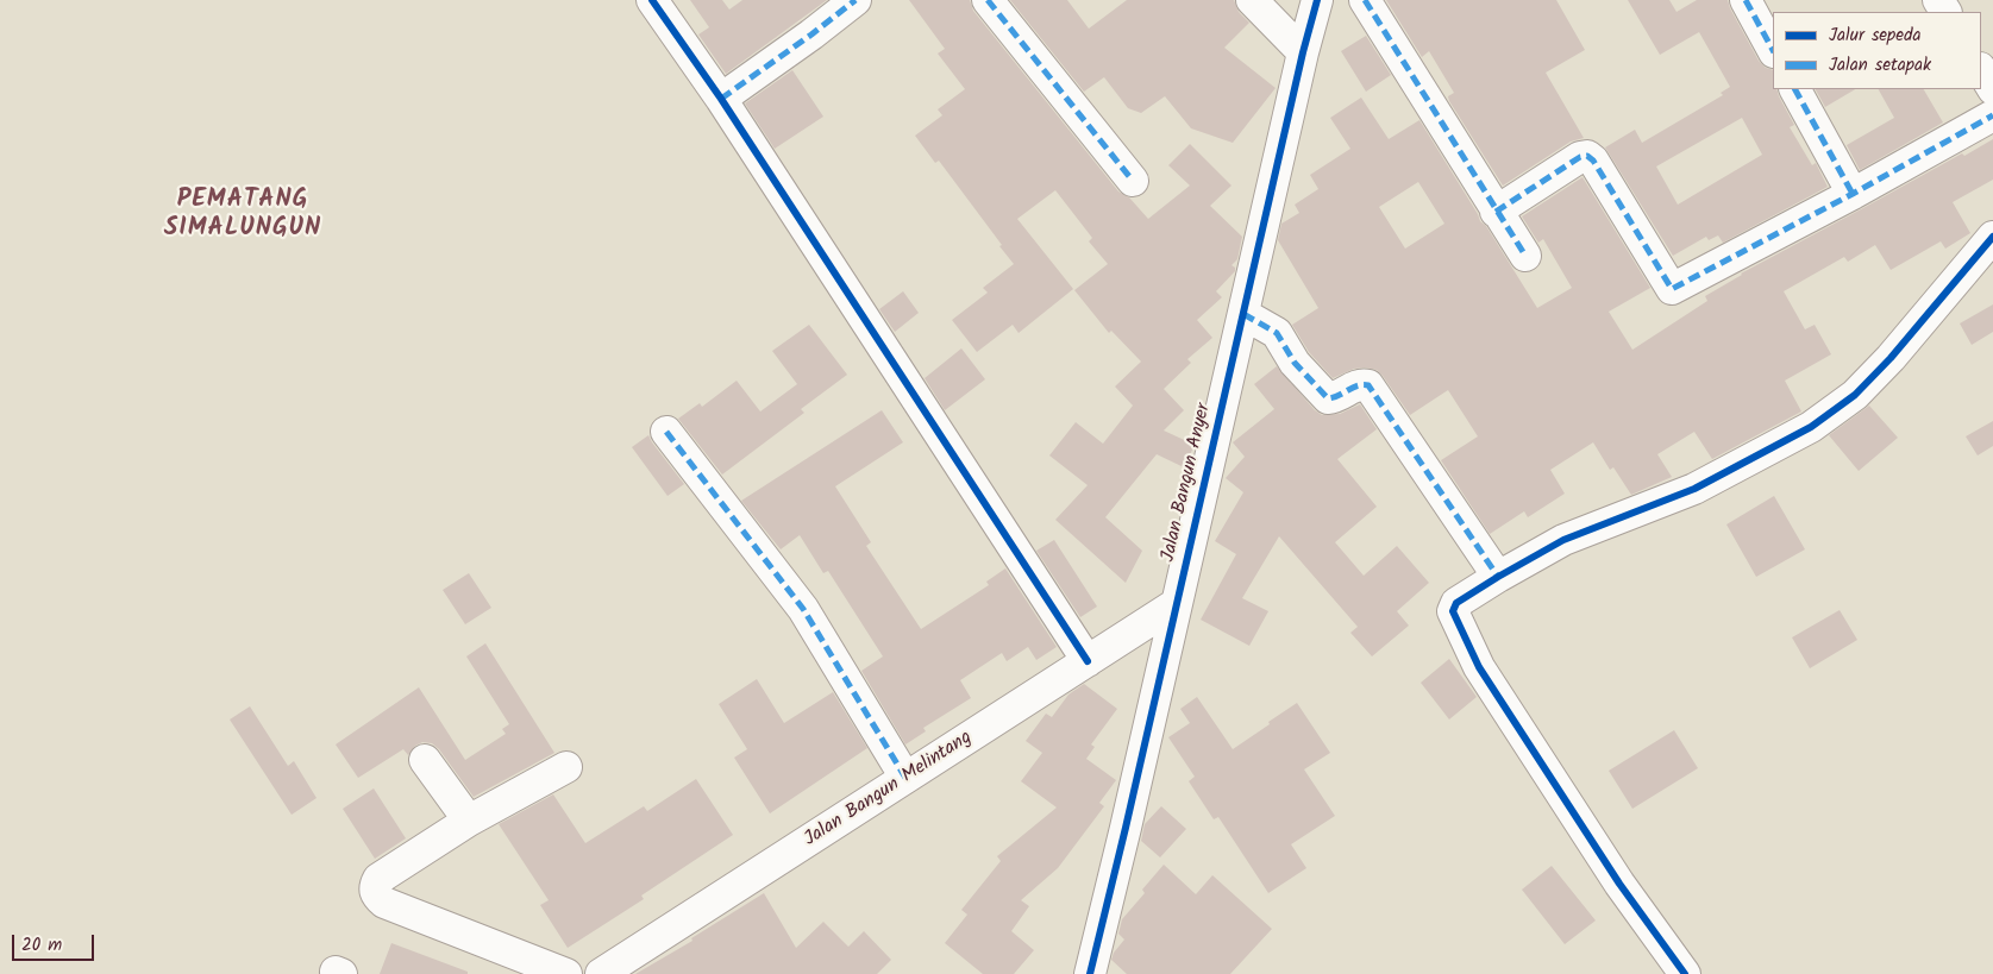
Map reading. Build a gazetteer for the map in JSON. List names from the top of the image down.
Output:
{
  "streets": {
    "street": ["Jalan Bangun Anyer", "Jalan Bangun Melintang"]
  },
  "crossings": [
    ["Jalan Bangun Anyer", "Jalan Bangun Melintang"]
  ],
  "districts": ["PEMATANG SIMALUNGUN"],
  "legend": ["Jalur sepeda", "Jalan setapak"],
  "scale_bar": "20 m"
}
